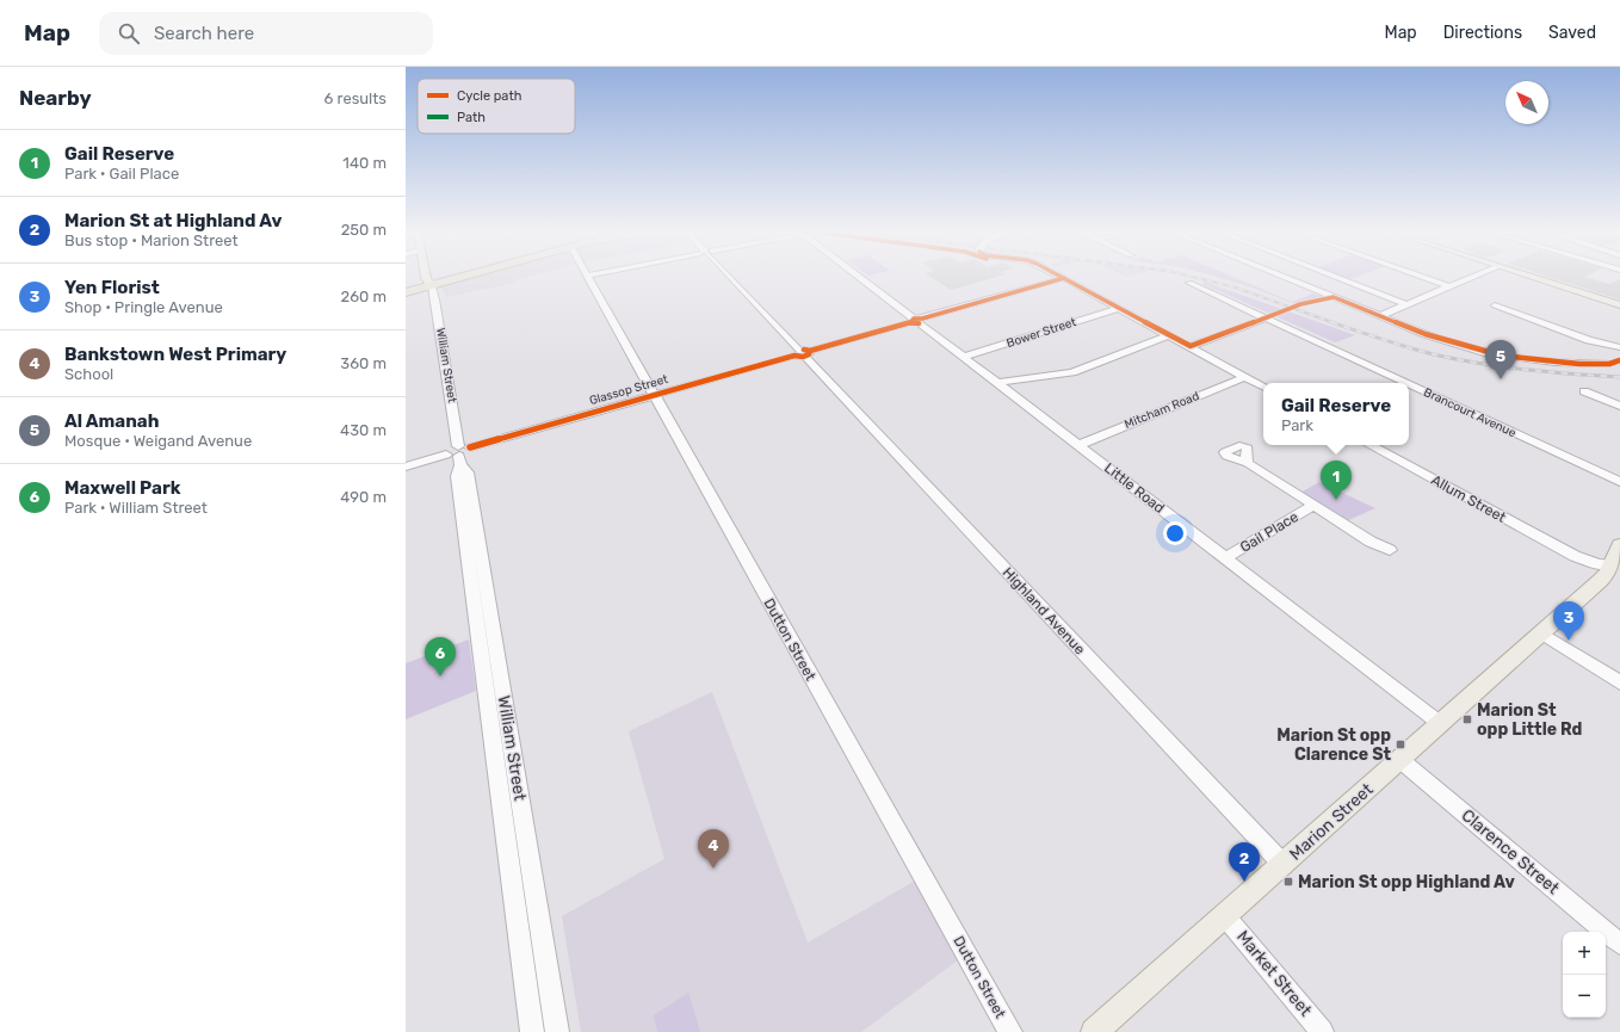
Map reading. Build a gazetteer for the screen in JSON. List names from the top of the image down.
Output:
{
  "streets": {
    "main road": ["Marion Street"],
    "street": [
      "Bower Street",
      "William Street",
      "Glassop Street",
      "Mitcham Road",
      "Brancourt Avenue",
      "Little Road",
      "Allum Street",
      "Gail Place",
      "Highland Avenue",
      "Dutton Street",
      "Clarence Street",
      "Market Street"
    ]
  },
  "crossings": [
    ["Bower Street", "Little Road"],
    ["William Street", "Glassop Street"],
    ["Glassop Street", "Little Road"],
    ["Glassop Street", "Highland Avenue"],
    ["Glassop Street", "Dutton Street"],
    ["Mitcham Road", "Little Road"],
    ["Little Road", "Gail Place"],
    ["Little Road", "Marion Street"],
    ["Allum Street", "Marion Street"],
    ["Highland Avenue", "Marion Street"],
    ["Marion Street", "Clarence Street"],
    ["Marion Street", "Market Street"]
  ],
  "places": {
    "transit": ["Marion St opp Little Rd", "Marion St opp Clarence St", "Marion St opp Highland Av"]
  },
  "legend": ["Cycle path", "Path"],
  "north": "top left",
  "page": {
    "header": "Map",
    "search": "Search here",
    "nav": ["Map", "Directions", "Saved"],
    "heading": ["Nearby", "6 results"],
    "list": [
      {
        "mark": "1",
        "name": "Gail Reserve",
        "note": "Park · Gail Place",
        "value": "140 m"
      },
      {
        "mark": "2",
        "name": "Marion St at Highland Av",
        "note": "Bus stop · Marion Street",
        "value": "250 m"
      },
      {
        "mark": "3",
        "name": "Yen Florist",
        "note": "Shop · Pringle Avenue",
        "value": "260 m"
      },
      {
        "mark": "4",
        "name": "Bankstown West Primary",
        "note": "School",
        "value": "360 m"
      },
      {
        "mark": "5",
        "name": "Al Amanah",
        "note": "Mosque · Weigand Avenue",
        "value": "430 m"
      },
      {
        "mark": "6",
        "name": "Maxwell Park",
        "note": "Park · William Street",
        "value": "490 m"
      }
    ],
    "pins": [
      "5",
      "1",
      "3",
      "6",
      "4",
      "2"
    ],
    "popup": ["Gail Reserve", "Park"],
    "map_buttons": ["+", "−"]
  }
}
